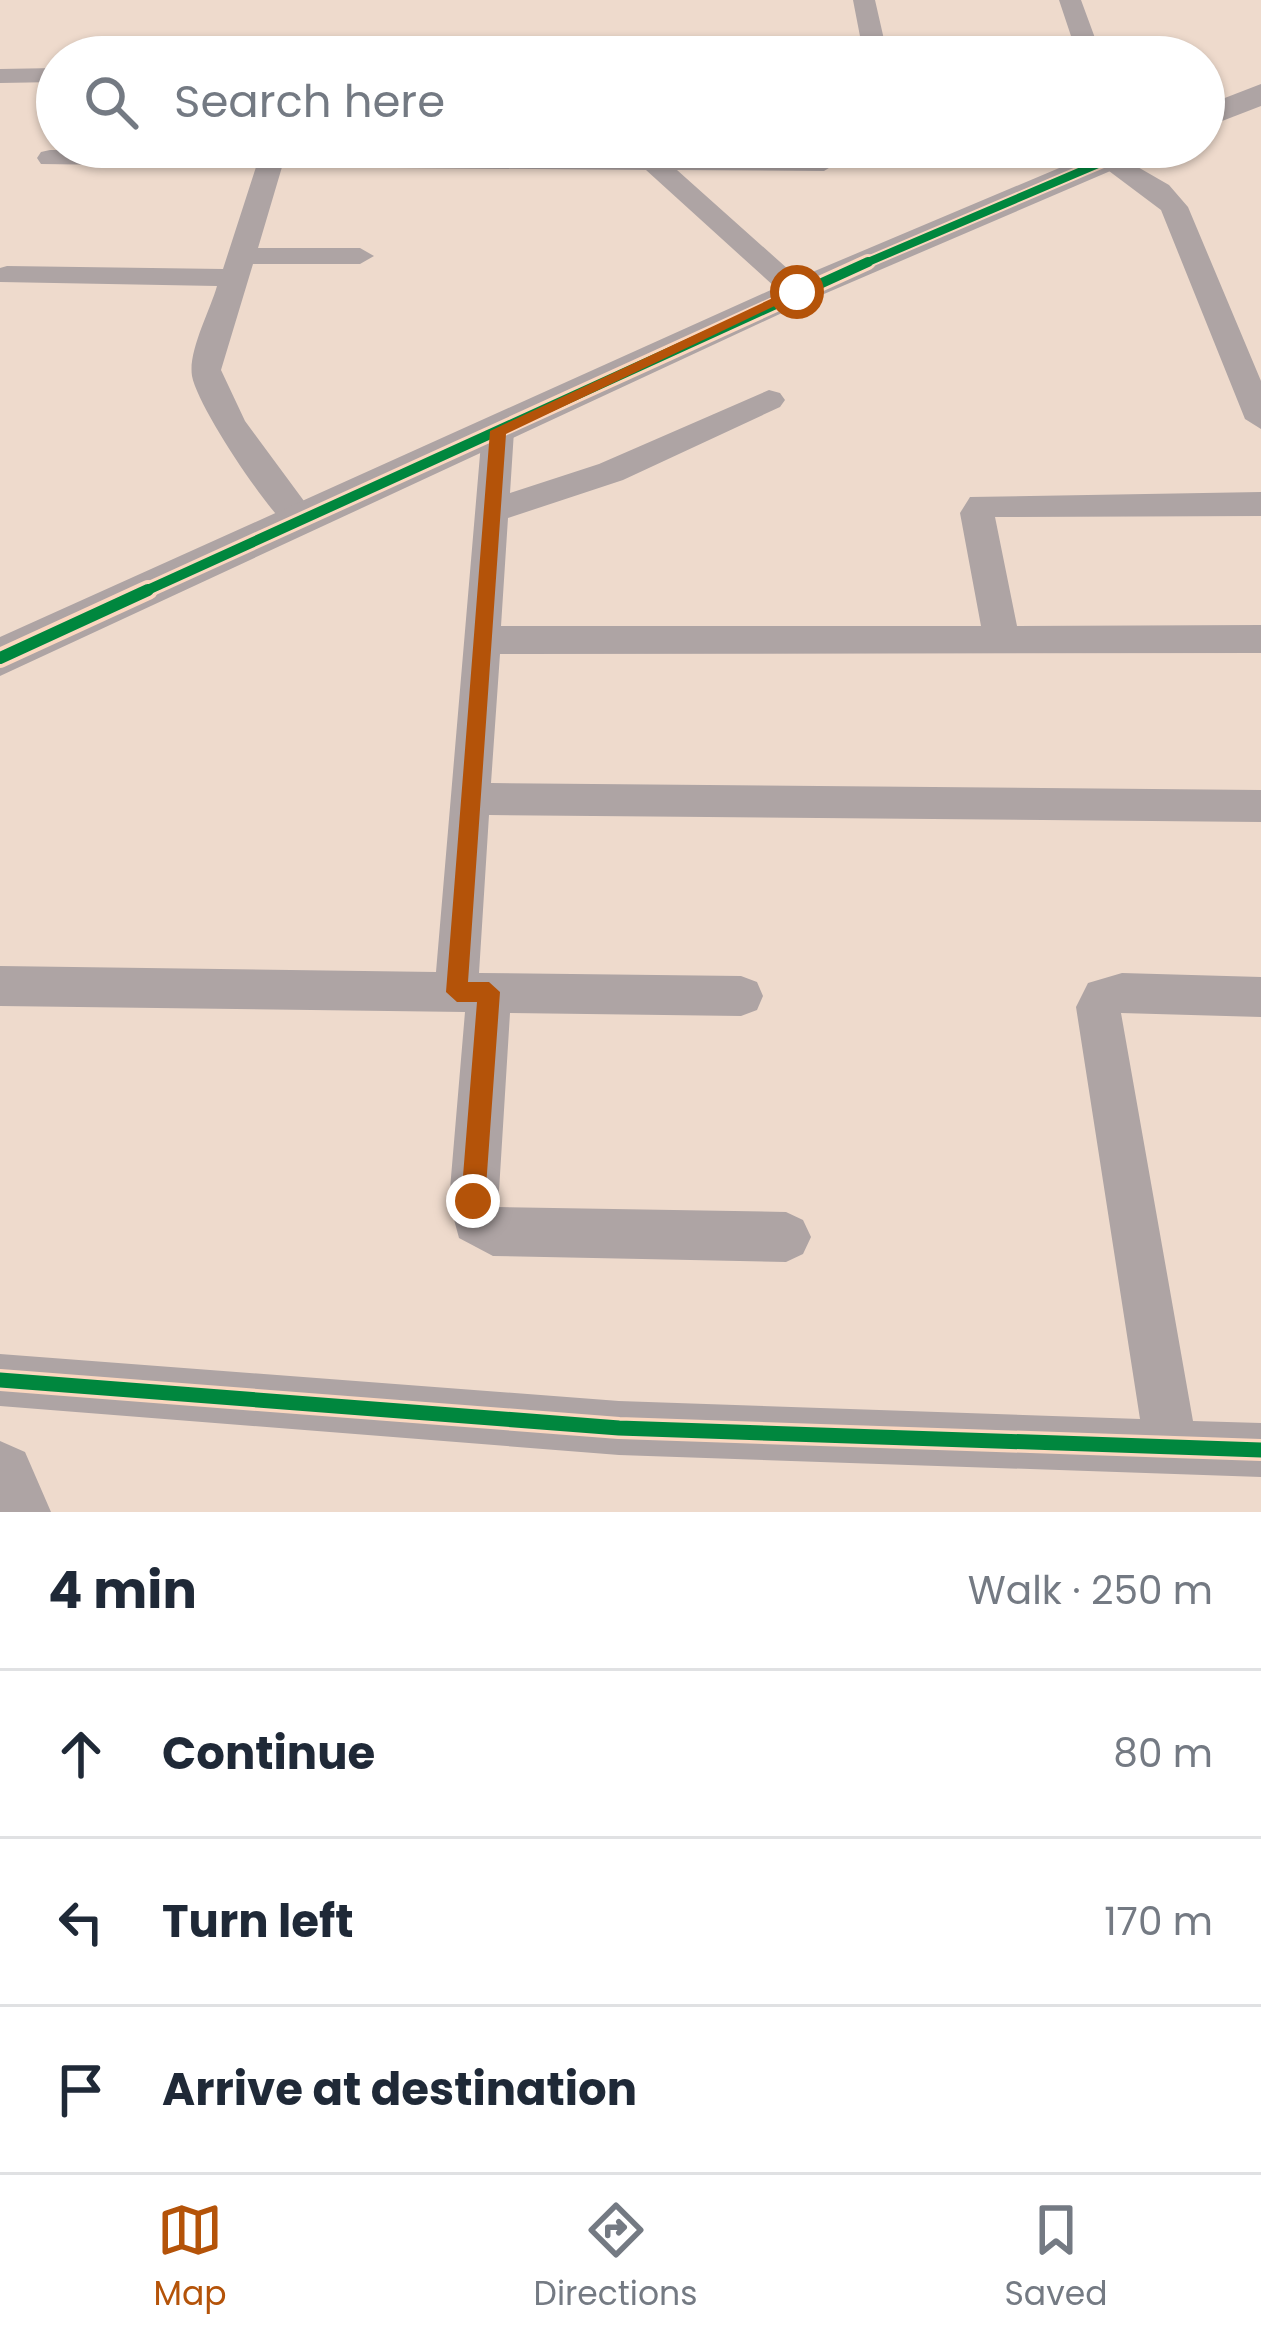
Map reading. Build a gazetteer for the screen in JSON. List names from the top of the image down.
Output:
{
  "page": {
    "search": "Search here",
    "heading": ["4 min", "Walk · 250 m"],
    "list": [
      ["Continue", "80 m"],
      ["Turn left", "170 m"],
      "Arrive at destination"
    ],
    "nav": ["Map", "Directions", "Saved"]
  }
}
